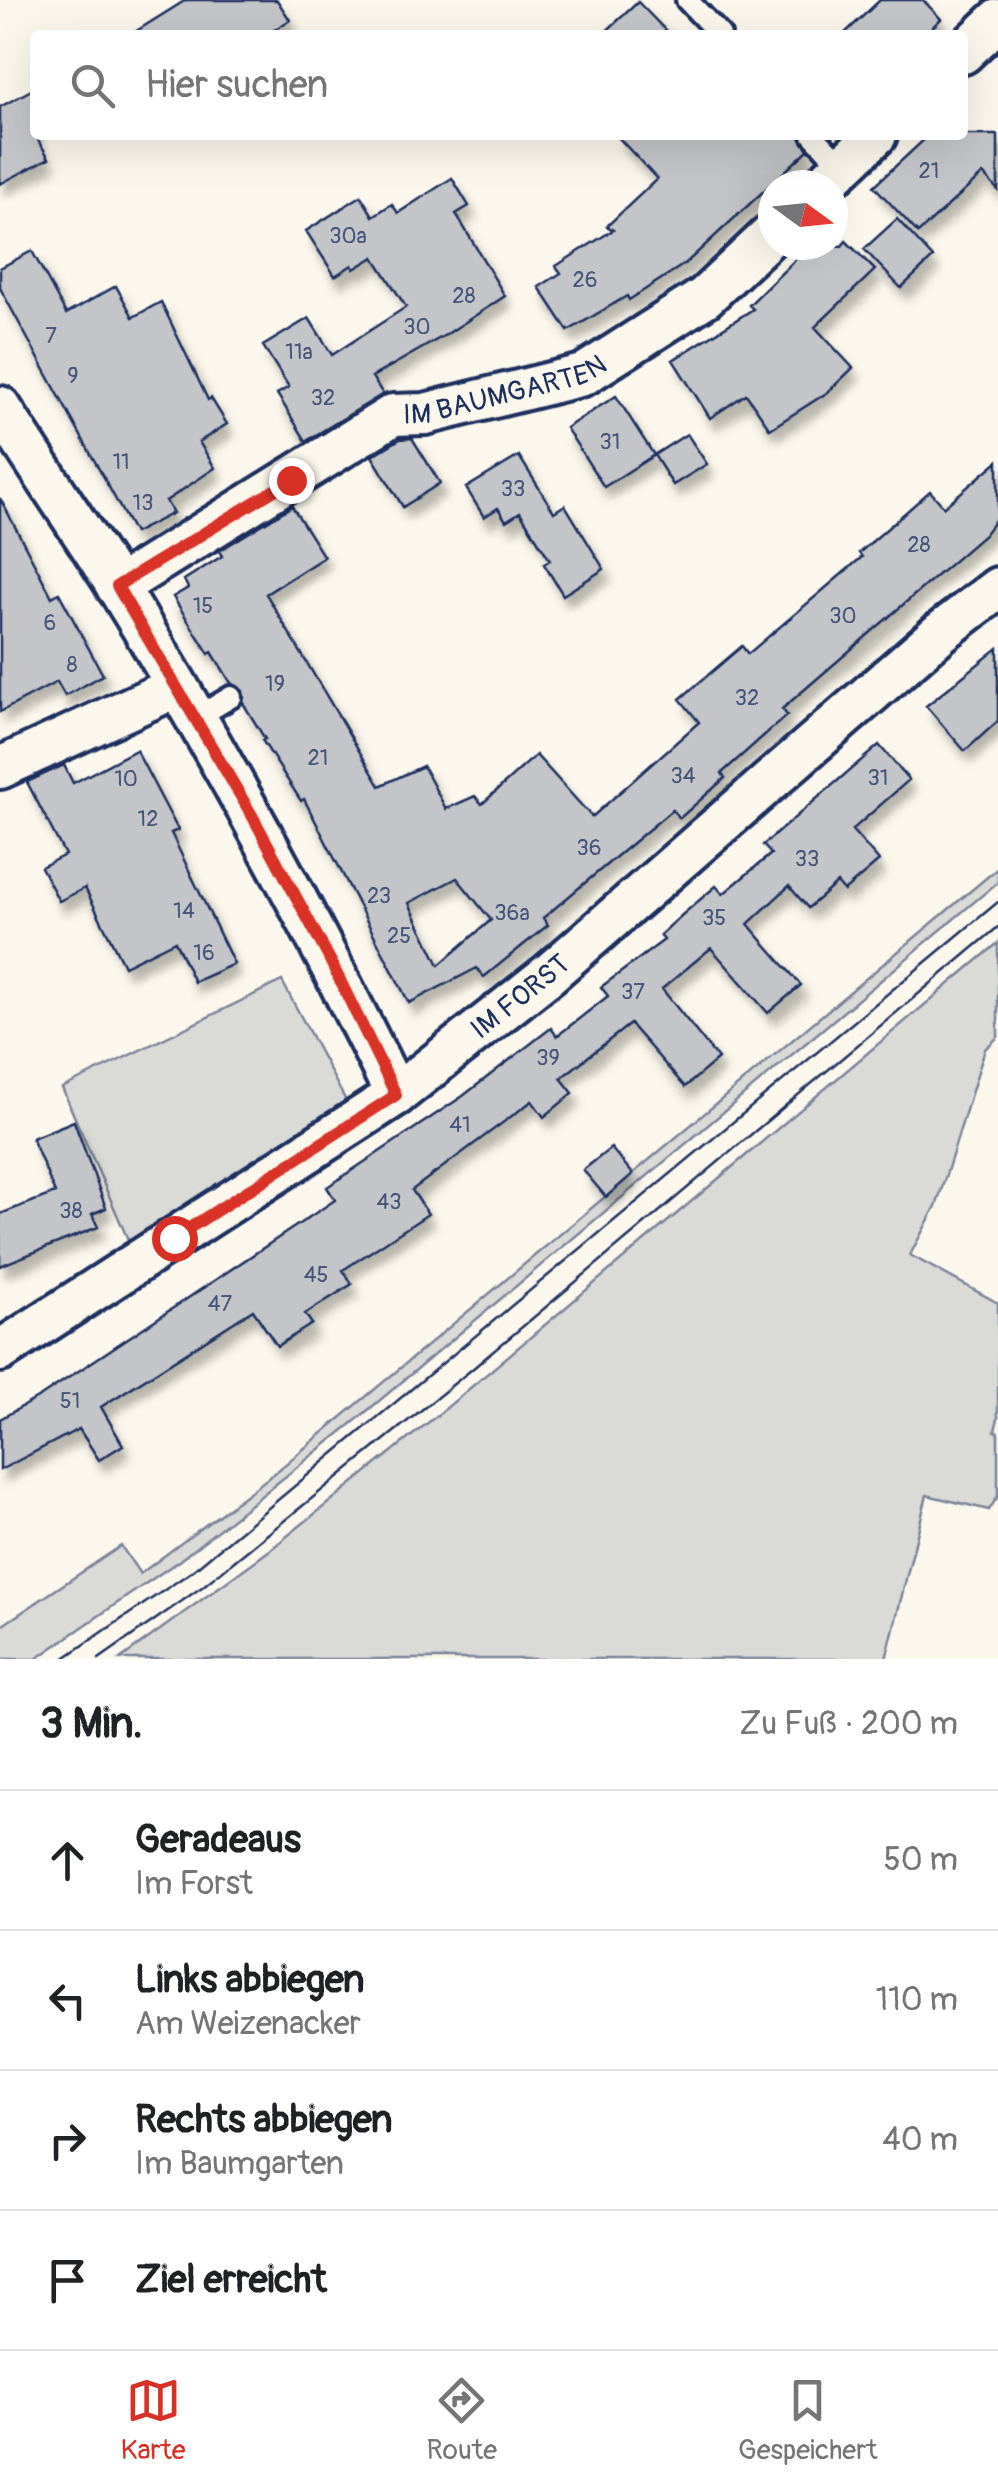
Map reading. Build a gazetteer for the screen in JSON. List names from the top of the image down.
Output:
{
  "streets": {
    "street": ["IM BAUMGARTEN", "IM FORST"]
  },
  "house_numbers": [
    "21",
    "30a",
    "26",
    "28",
    "30",
    "7",
    "11a",
    "9",
    "32",
    "31",
    "11",
    "33",
    "13",
    "28",
    "15",
    "30",
    "6",
    "8",
    "19",
    "32",
    "21",
    "34",
    "31",
    "10",
    "12",
    "36",
    "33",
    "23",
    "14",
    "36a",
    "35",
    "25",
    "16",
    "37",
    "39",
    "41",
    "43",
    "38",
    "45",
    "47",
    "51"
  ],
  "north": "right",
  "page": {
    "search": "Hier suchen",
    "heading": ["3 Min.", "Zu Fuß · 200 m"],
    "list": [
      ["Geradeaus", "Im Forst", "50 m"],
      ["Links abbiegen", "Am Weizenacker", "110 m"],
      ["Rechts abbiegen", "Im Baumgarten", "40 m"],
      "Ziel erreicht"
    ],
    "nav": ["Karte", "Route", "Gespeichert"]
  }
}
